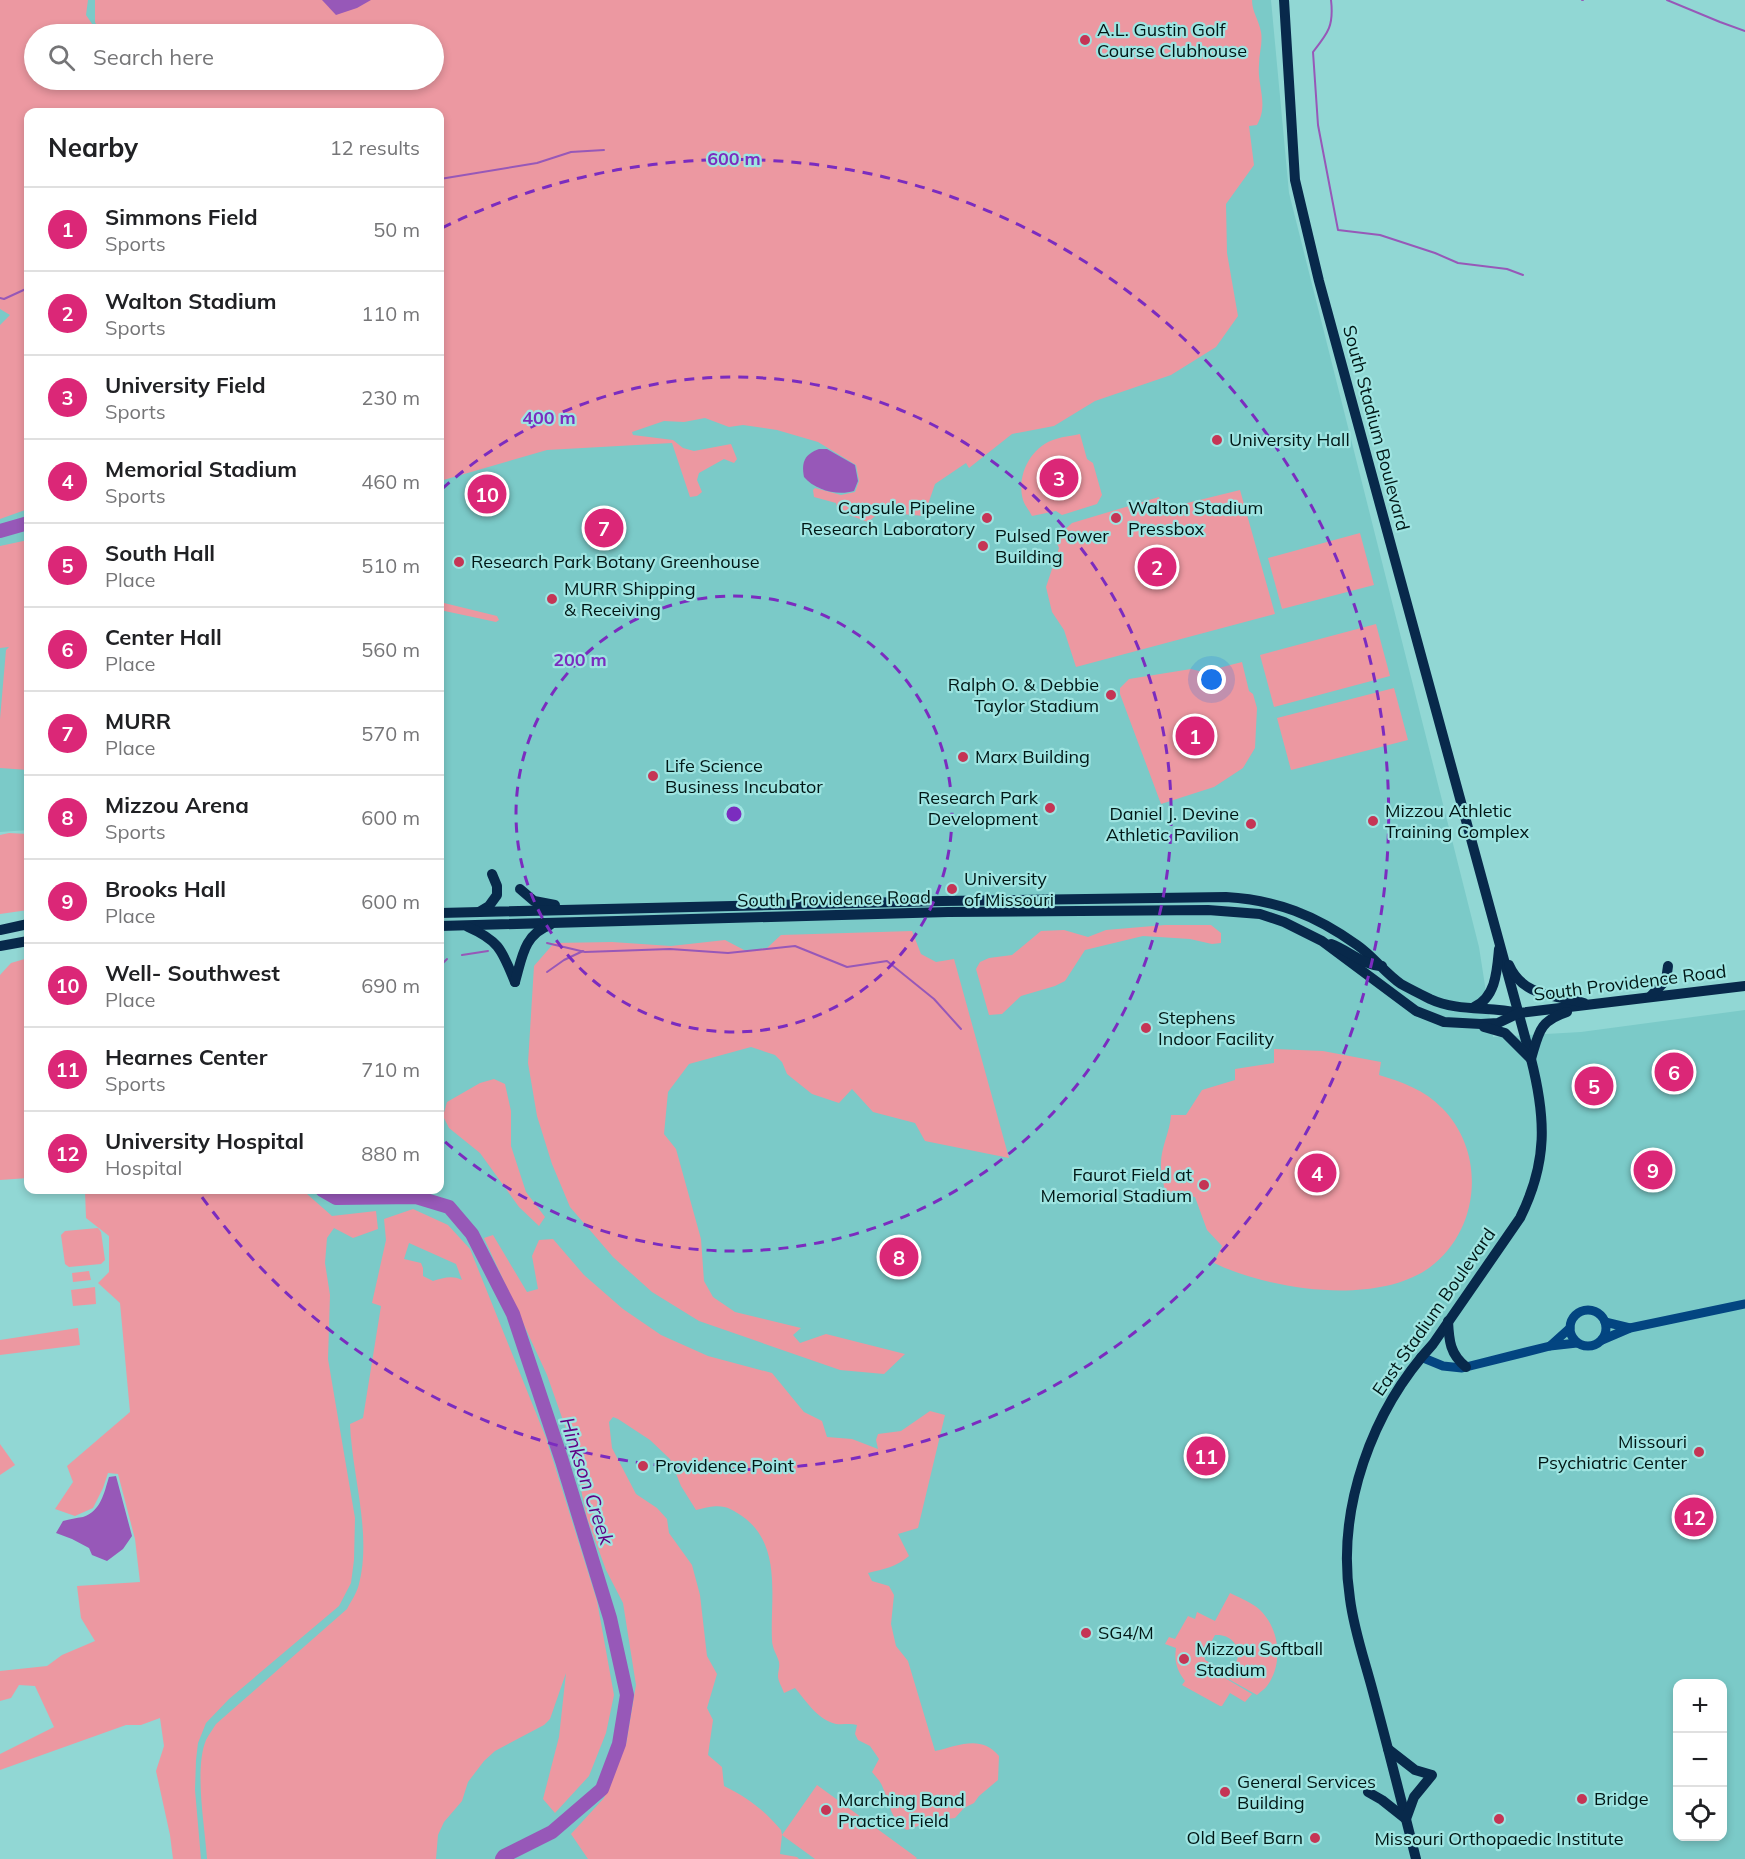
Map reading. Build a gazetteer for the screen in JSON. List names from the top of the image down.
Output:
{
  "streets": {
    "main road": ["South Stadium Boulevard", "South Providence Road", "East Stadium Boulevard"]
  },
  "crossings": [
    ["South Stadium Boulevard", "East Stadium Boulevard"],
    ["South Providence Road", "East Stadium Boulevard"]
  ],
  "water": ["Hinkson Creek"],
  "places": [
    "A.L. Gustin Golf Course Clubhouse",
    "University Hall",
    "Capsule Pipeline Research Laboratory",
    "Walton Stadium Pressbox",
    "Pulsed Power Building",
    "Research Park Botany Greenhouse",
    "MURR Shipping & Receiving",
    "Ralph O. & Debbie Taylor Stadium",
    "Marx Building",
    "Life Science Business Incubator",
    "Research Park Development",
    "Mizzou Athletic Training Complex",
    "Daniel J. Devine Athletic Pavilion",
    "University of Missouri",
    "Stephens Indoor Facility",
    "Faurot Field at Memorial Stadium",
    "Missouri Psychiatric Center",
    "Providence Point",
    "SG4/M",
    "Mizzou Softball Stadium",
    "General Services Building",
    "Bridge",
    "Marching Band Practice Field",
    "Missouri Orthopaedic Institute",
    "Old Beef Barn"
  ],
  "page": {
    "search": "Search here",
    "heading": ["Nearby", "12 results"],
    "list": [
      {
        "mark": "1",
        "name": "Simmons Field",
        "note": "Sports",
        "value": "50 m"
      },
      {
        "mark": "2",
        "name": "Walton Stadium",
        "note": "Sports",
        "value": "110 m"
      },
      {
        "mark": "3",
        "name": "University Field",
        "note": "Sports",
        "value": "230 m"
      },
      {
        "mark": "4",
        "name": "Memorial Stadium",
        "note": "Sports",
        "value": "460 m"
      },
      {
        "mark": "5",
        "name": "South Hall",
        "note": "Place",
        "value": "510 m"
      },
      {
        "mark": "6",
        "name": "Center Hall",
        "note": "Place",
        "value": "560 m"
      },
      {
        "mark": "7",
        "name": "MURR",
        "note": "Place",
        "value": "570 m"
      },
      {
        "mark": "8",
        "name": "Mizzou Arena",
        "note": "Sports",
        "value": "600 m"
      },
      {
        "mark": "9",
        "name": "Brooks Hall",
        "note": "Place",
        "value": "600 m"
      },
      {
        "mark": "10",
        "name": "Well- Southwest",
        "note": "Place",
        "value": "690 m"
      },
      {
        "mark": "11",
        "name": "Hearnes Center",
        "note": "Sports",
        "value": "710 m"
      },
      {
        "mark": "12",
        "name": "University Hospital",
        "note": "Hospital",
        "value": "880 m"
      }
    ],
    "pins": [
      "3",
      "10",
      "7",
      "2",
      "1",
      "6",
      "5",
      "9",
      "4",
      "8",
      "11",
      "12"
    ],
    "map_buttons": ["+", "−"]
  },
  "rings": ["600 m", "400 m", "200 m"]
}
